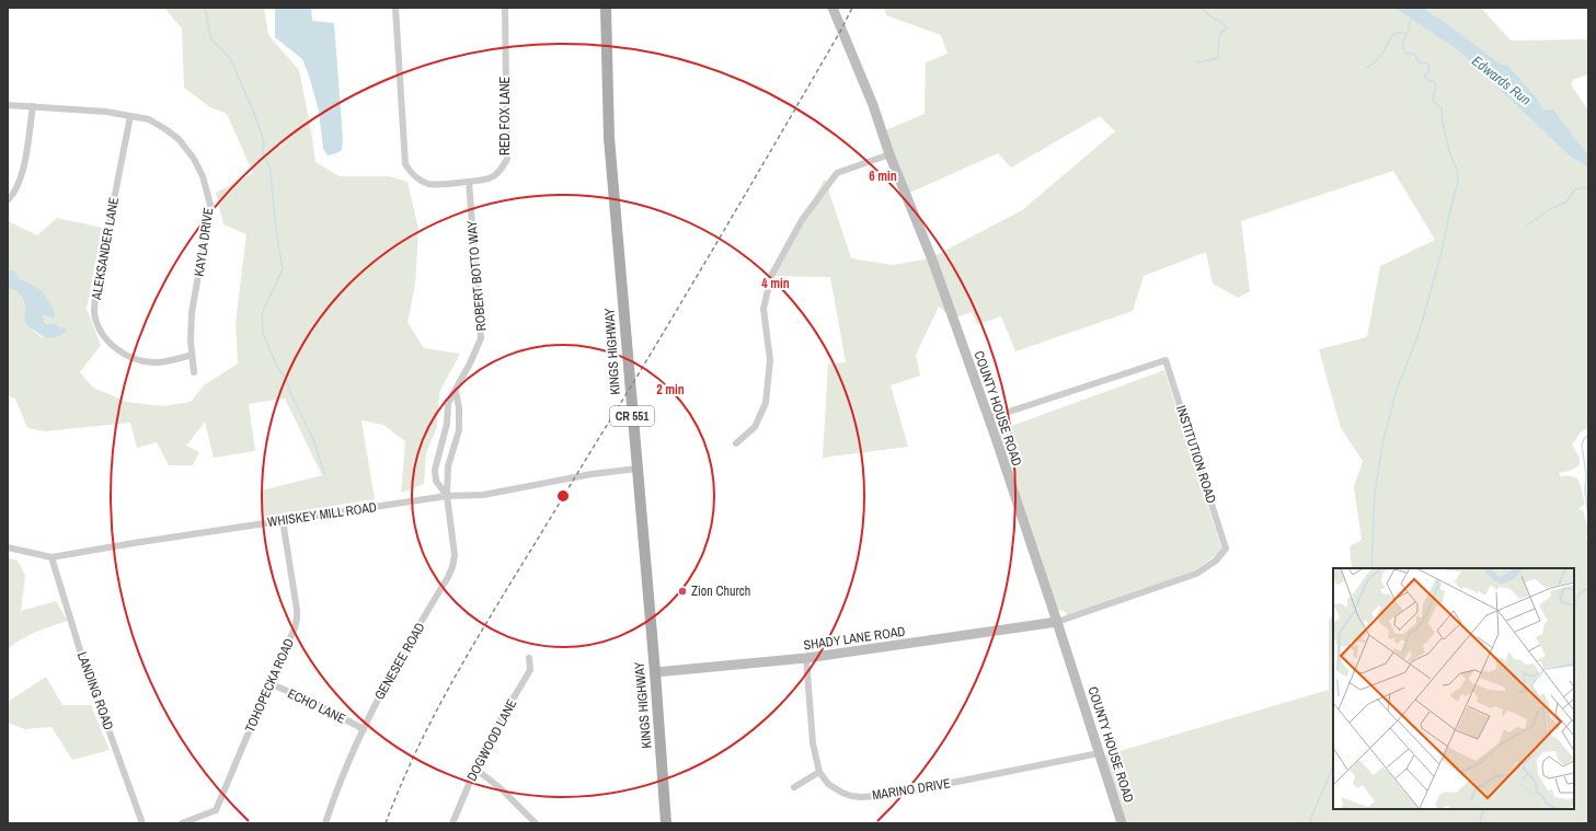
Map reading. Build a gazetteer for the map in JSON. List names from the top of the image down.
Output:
{
  "streets": {
    "main road": ["KINGS HIGHWAY", "CR 551"],
    "street": [
      "RED FOX LANE",
      "KAYLA DRIVE",
      "ALEKSANDER LANE",
      "ROBERT BOTTO WAY",
      "COUNTY HOUSE ROAD",
      "INSTITUTION ROAD",
      "WHISKEY MILL ROAD",
      "SHADY LANE ROAD",
      "GENESEE ROAD",
      "TOHOPECKA ROAD",
      "LANDING ROAD",
      "ECHO LANE",
      "DOGWOOD LANE",
      "MARINO DRIVE"
    ]
  },
  "crossings": [
    ["RED FOX LANE", "ROBERT BOTTO WAY"],
    ["KAYLA DRIVE", "ALEKSANDER LANE"],
    ["ROBERT BOTTO WAY", "WHISKEY MILL ROAD"],
    ["ROBERT BOTTO WAY", "GENESEE ROAD"],
    ["KINGS HIGHWAY", "WHISKEY MILL ROAD"],
    ["KINGS HIGHWAY", "SHADY LANE ROAD"],
    ["COUNTY HOUSE ROAD", "INSTITUTION ROAD"],
    ["COUNTY HOUSE ROAD", "SHADY LANE ROAD"],
    ["COUNTY HOUSE ROAD", "MARINO DRIVE"],
    ["INSTITUTION ROAD", "SHADY LANE ROAD"],
    ["WHISKEY MILL ROAD", "GENESEE ROAD"],
    ["WHISKEY MILL ROAD", "TOHOPECKA ROAD"],
    ["WHISKEY MILL ROAD", "LANDING ROAD"],
    ["GENESEE ROAD", "ECHO LANE"],
    ["TOHOPECKA ROAD", "ECHO LANE"]
  ],
  "water": ["Edwards Run"],
  "places": ["Zion Church"],
  "rings": ["6 min", "4 min", "2 min"]
}
